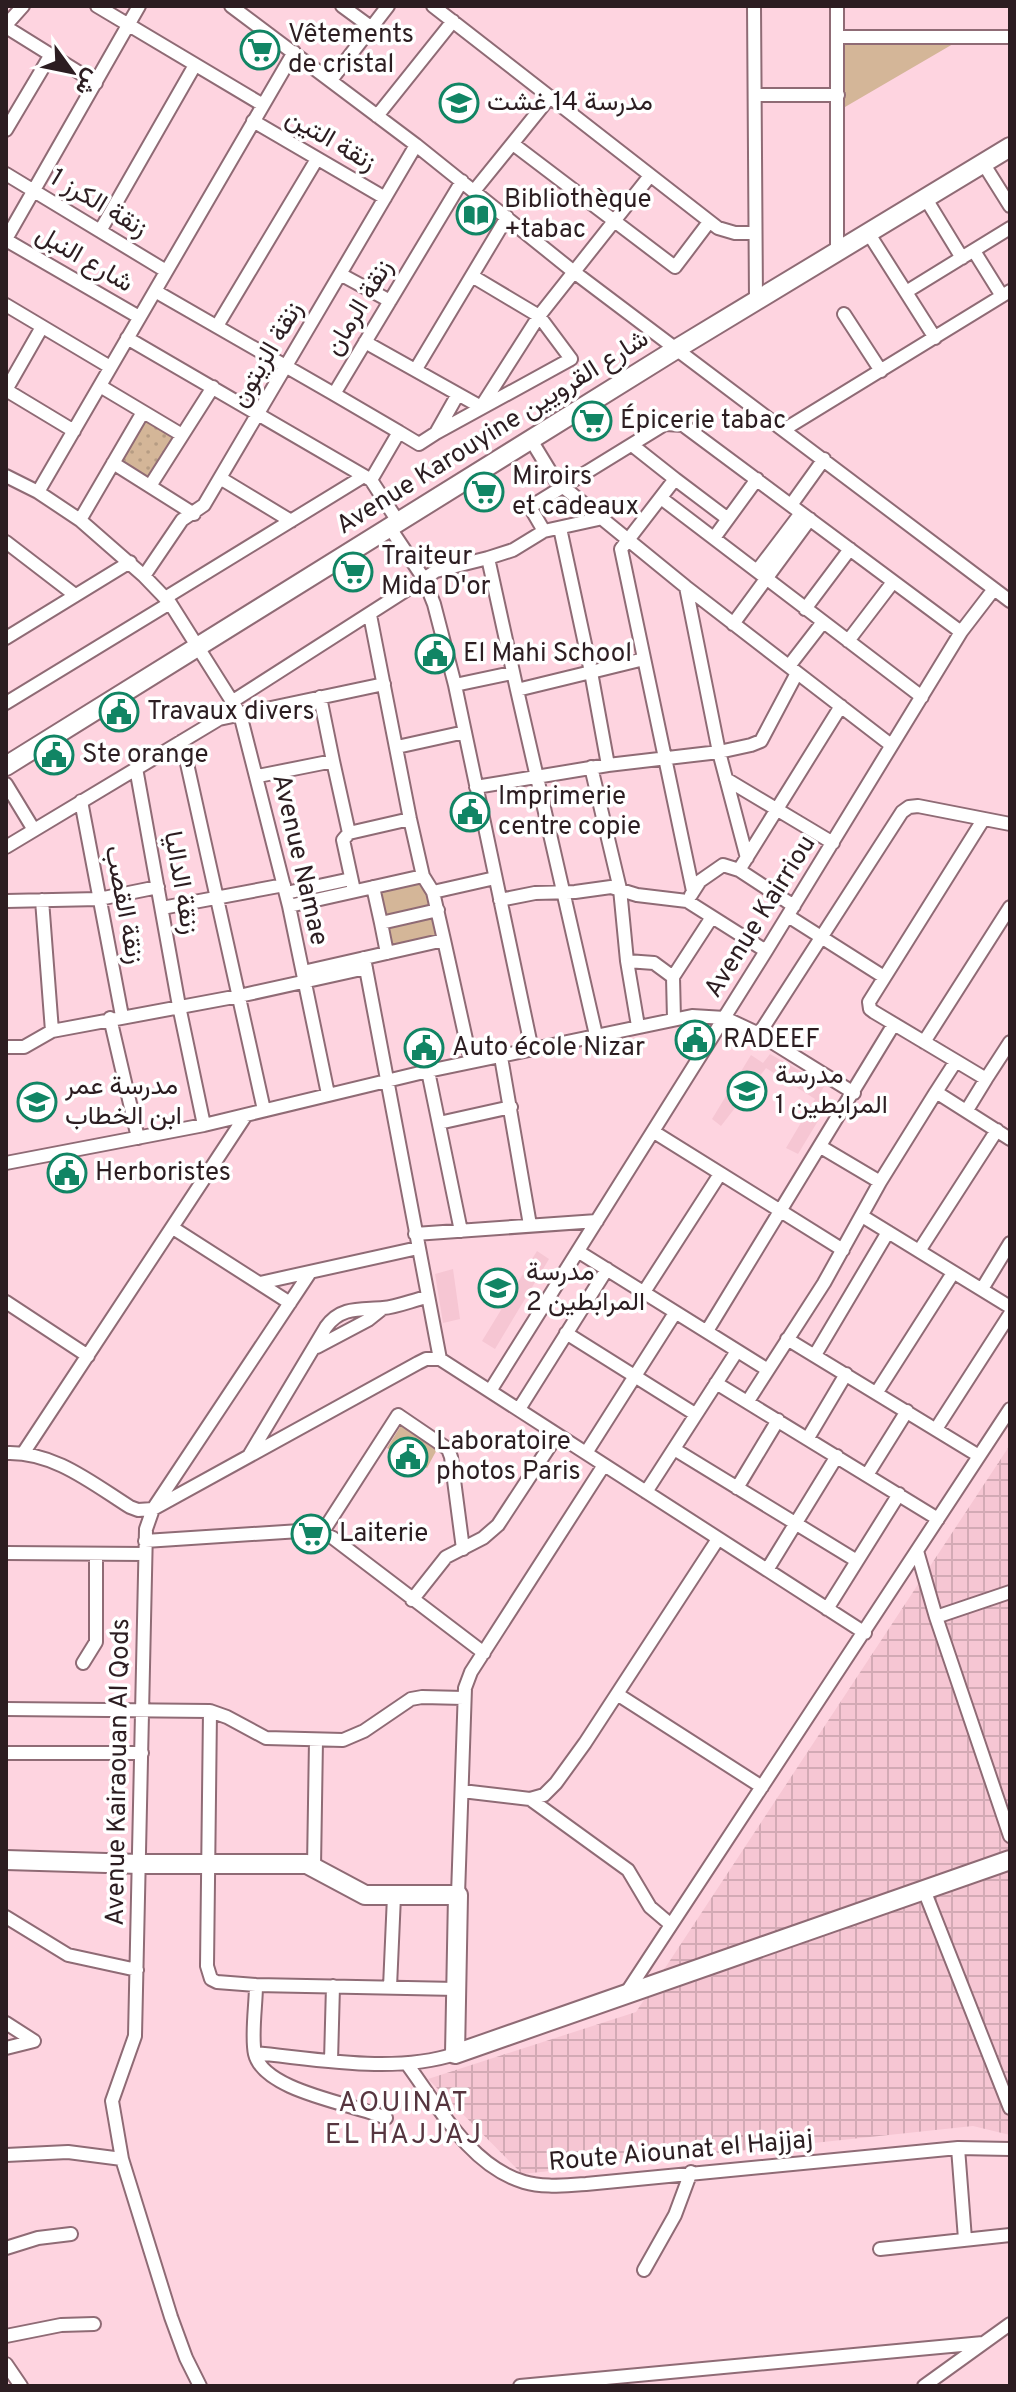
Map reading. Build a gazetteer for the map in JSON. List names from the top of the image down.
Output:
{
  "streets": {
    "street": [
      "زنقة التين",
      "زنقة الكرز 1",
      "شارع النبل",
      "زنقة الرمان",
      "زنقة الزيتون",
      "Avenue Karouyine شارع القرويين",
      "Avenue Namae",
      "زنقة الداليا",
      "زنقة القصب",
      "Avenue Kairriou",
      "Avenue Kairaouan Al Qods",
      "Route Aiounat el Hajjaj"
    ]
  },
  "crossings": [
    ["زنقة التين", "زنقة الزيتون"],
    ["زنقة الزيتون", "Avenue Namae"],
    ["Avenue Karouyine شارع القرويين", "Avenue Namae"]
  ],
  "districts": ["AOUINAT EL HAJJAJ"],
  "places": {
    "supermarket": [
      "Vêtements de cristal",
      "Épicerie tabac",
      "Miroirs et cadeaux",
      "Traiteur Mida D'or",
      "Laiterie"
    ],
    "school or university": [
      "مدرسة 14 غشت",
      "مدرسة المرابطين 1",
      "مدرسة عمر ابن الخطاب",
      "مدرسة المرابطين 2"
    ],
    "library": ["Bibliothèque +tabac"],
    "public building": [
      "El Mahi School",
      "Travaux divers",
      "Ste orange",
      "Imprimerie centre copie",
      "RADEEF",
      "Auto école Nizar",
      "Herboristes",
      "Laboratoire photos Paris"
    ]
  },
  "north": "bottom right"
}
